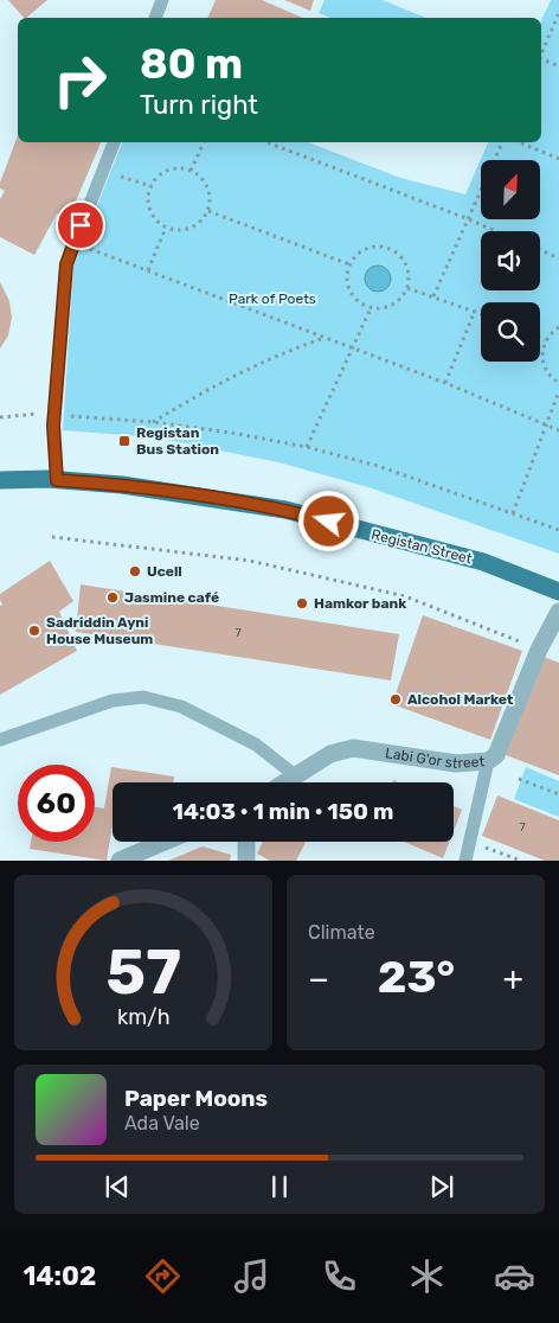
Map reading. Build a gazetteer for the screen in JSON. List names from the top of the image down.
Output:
{
  "streets": {
    "main road": ["Registan Street"],
    "street": ["Labi G'or street"]
  },
  "parks": ["Park of Poets"],
  "places": {
    "transit": ["Registan Bus Station"],
    "other": [
      "Ucell",
      "Jasmine café",
      "Hamkor bank",
      "Sadriddin Ayni House Museum",
      "Alcohol Market"
    ]
  },
  "house_numbers": ["7", "7"],
  "north": "top right",
  "page": {
    "turn": ["80 m", "Turn right"],
    "limit": "60",
    "trip": "14:03 · 1 min · 150 m",
    "tile": "Climate",
    "heat": ["−", "23°", "+"],
    "song": ["Paper Moons", "Ada Vale"],
    "tabs": "14:02",
    "gauge": ["57", "km/h"]
  }
}
